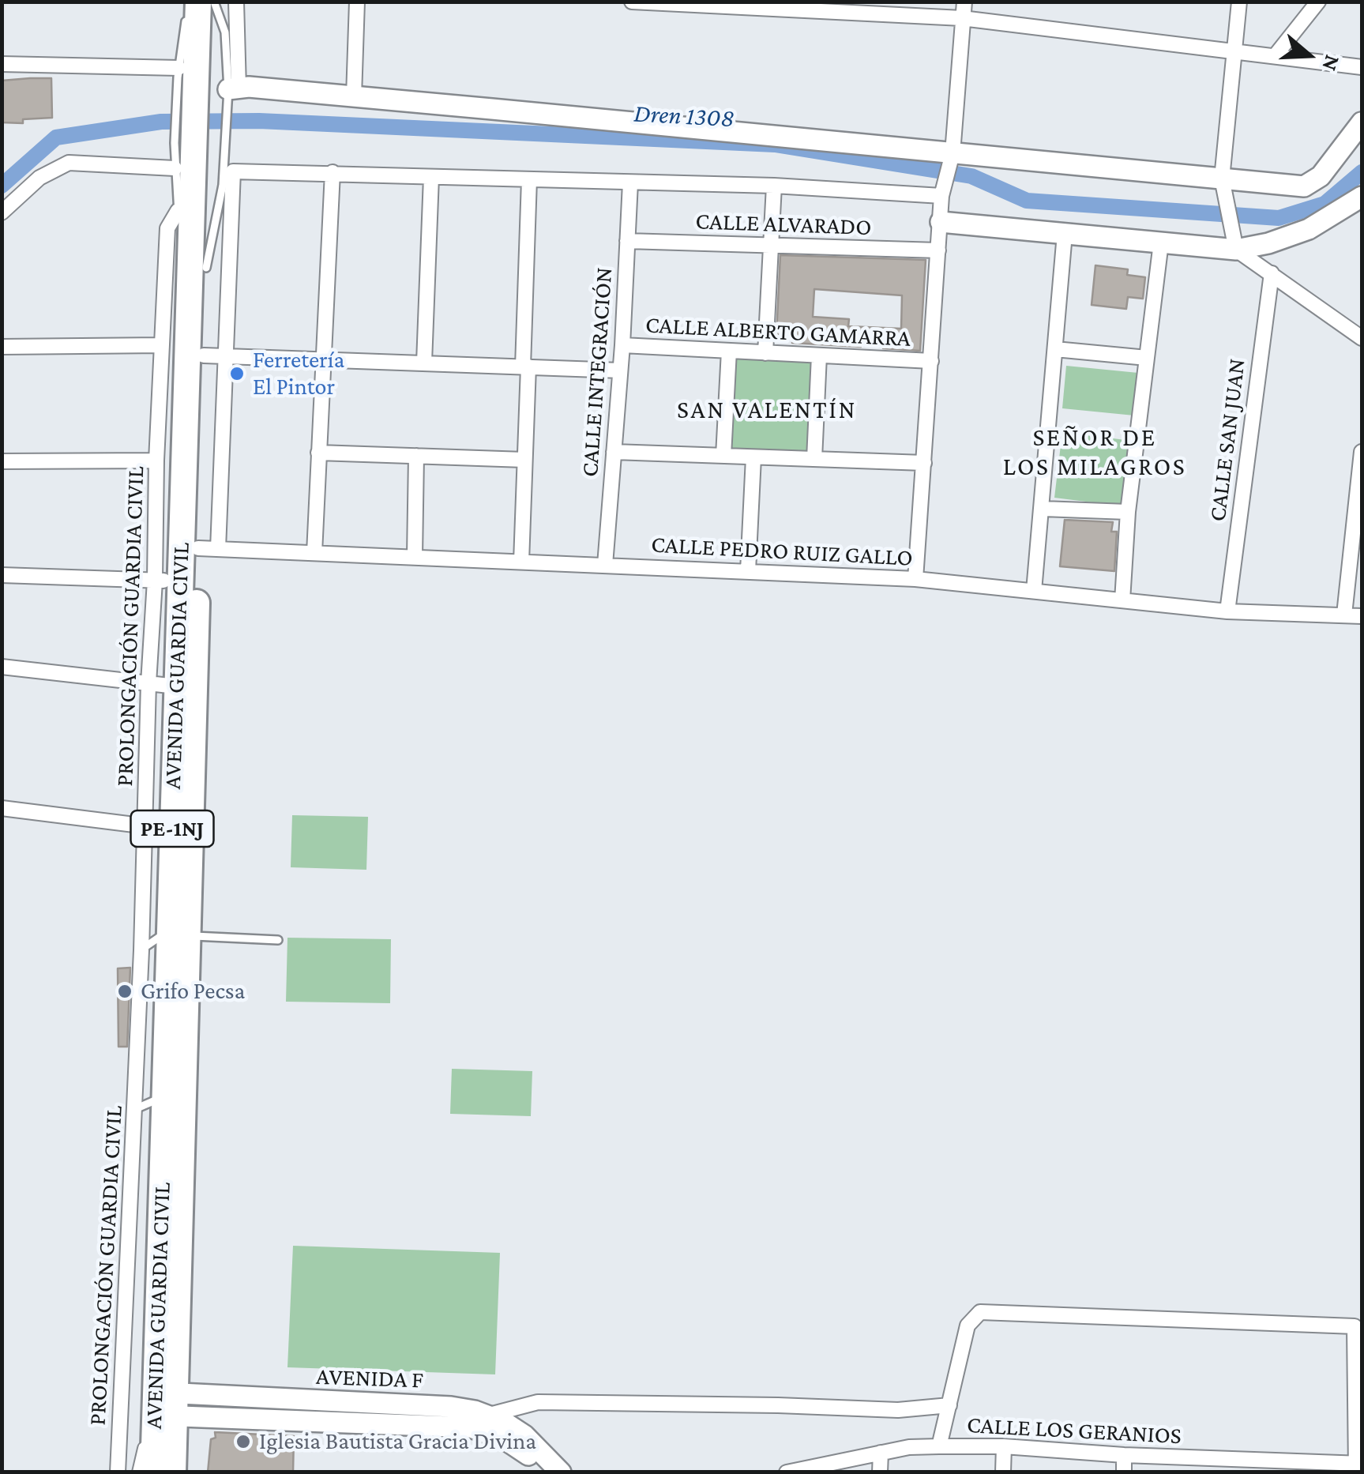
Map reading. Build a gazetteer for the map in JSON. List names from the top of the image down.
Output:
{
  "streets": {
    "highway": ["AVENIDA GUARDIA CIVIL", "PE-1NJ"],
    "street": [
      "CALLE ALVARADO",
      "CALLE ALBERTO GAMARRA",
      "CALLE INTEGRACIÓN",
      "CALLE SAN JUAN",
      "CALLE PEDRO RUIZ GALLO",
      "PROLONGACIÓN GUARDIA CIVIL",
      "AVENIDA F",
      "CALLE LOS GERANIOS"
    ]
  },
  "crossings": [
    ["CALLE ALVARADO", "CALLE INTEGRACIÓN"],
    ["CALLE ALBERTO GAMARRA", "CALLE INTEGRACIÓN"],
    ["CALLE INTEGRACIÓN", "CALLE PEDRO RUIZ GALLO"],
    ["CALLE SAN JUAN", "CALLE PEDRO RUIZ GALLO"],
    ["CALLE PEDRO RUIZ GALLO", "AVENIDA GUARDIA CIVIL"],
    ["PROLONGACIÓN GUARDIA CIVIL", "AVENIDA GUARDIA CIVIL"],
    ["AVENIDA GUARDIA CIVIL", "AVENIDA F"]
  ],
  "districts": ["SAN VALENTÍN", "SEÑOR DE LOS MILAGROS"],
  "water": ["Dren 1308"],
  "places": ["Ferretería El Pintor", "Grifo Pecsa", "Iglesia Bautista Gracia Divina"],
  "north": "right"
}
